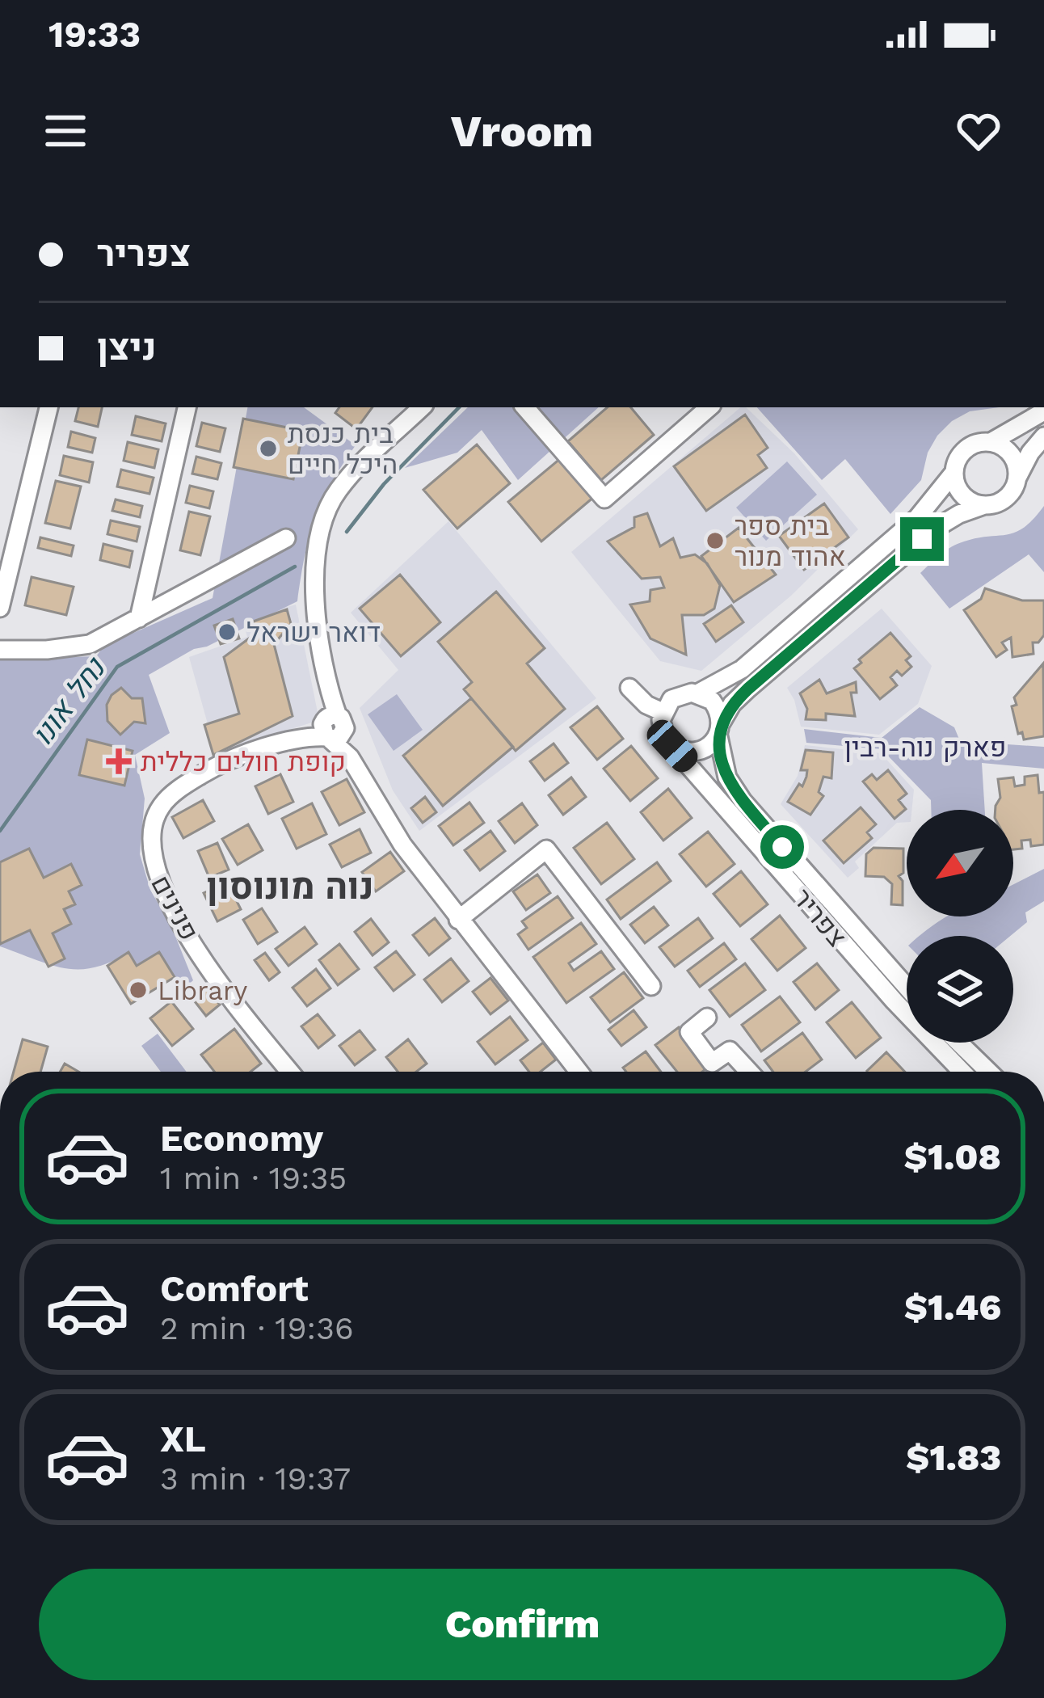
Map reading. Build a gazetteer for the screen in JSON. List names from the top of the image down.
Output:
{
  "streets": {
    "street": ["פנינים", "צפריר"]
  },
  "districts": ["נוה מונוסון"],
  "water": ["נחל אונו"],
  "parks": ["פארק נוה-רבין"],
  "places": {
    "other": [
      "בית כנסת היכל חיים",
      "בית ספר אהוד מנור",
      "דואר ישראל",
      "Library"
    ],
    "health": ["קופת חולים כללית"]
  },
  "north": "bottom left",
  "page": {
    "status": "19:33",
    "header": "Vroom",
    "banner": ["צפריר", "ניצן"],
    "list": [
      {
        "name": "Economy",
        "note": "1 min · 19:35",
        "value": "$1.08"
      },
      {
        "name": "Comfort",
        "note": "2 min · 19:36",
        "value": "$1.46"
      },
      {
        "name": "XL",
        "note": "3 min · 19:37",
        "value": "$1.83"
      }
    ],
    "buttons": "Confirm"
  }
}
